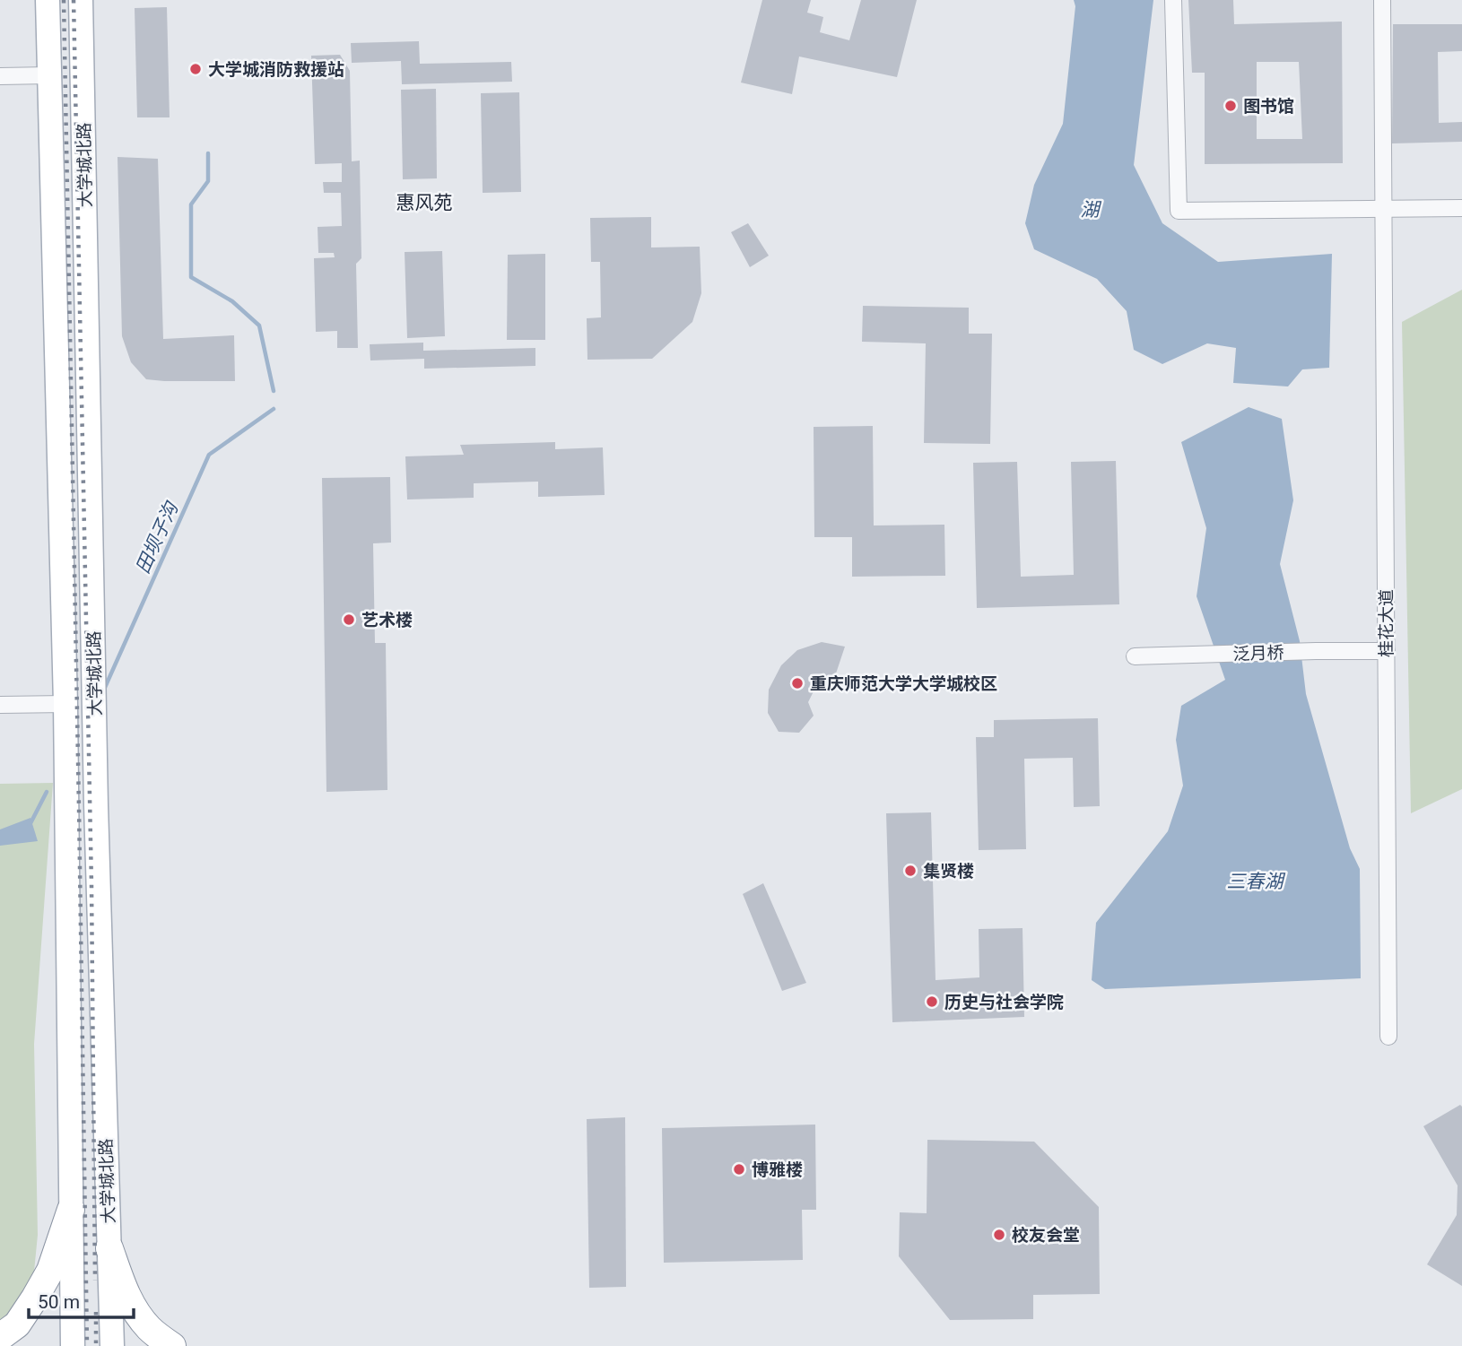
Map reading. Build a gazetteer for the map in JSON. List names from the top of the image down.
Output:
{
  "streets": {
    "main road": ["大学城北路"],
    "street": ["桂花大道", "泛月桥"]
  },
  "crossings": [
    ["桂花大道", "泛月桥"]
  ],
  "districts": ["惠风苑"],
  "water": ["湖", "田坝子沟", "三春湖"],
  "places": [
    "大学城消防救援站",
    "图书馆",
    "艺术楼",
    "重庆师范大学大学城校区",
    "集贤楼",
    "历史与社会学院",
    "博雅楼",
    "校友会堂"
  ],
  "scale_bar": "50 m"
}
